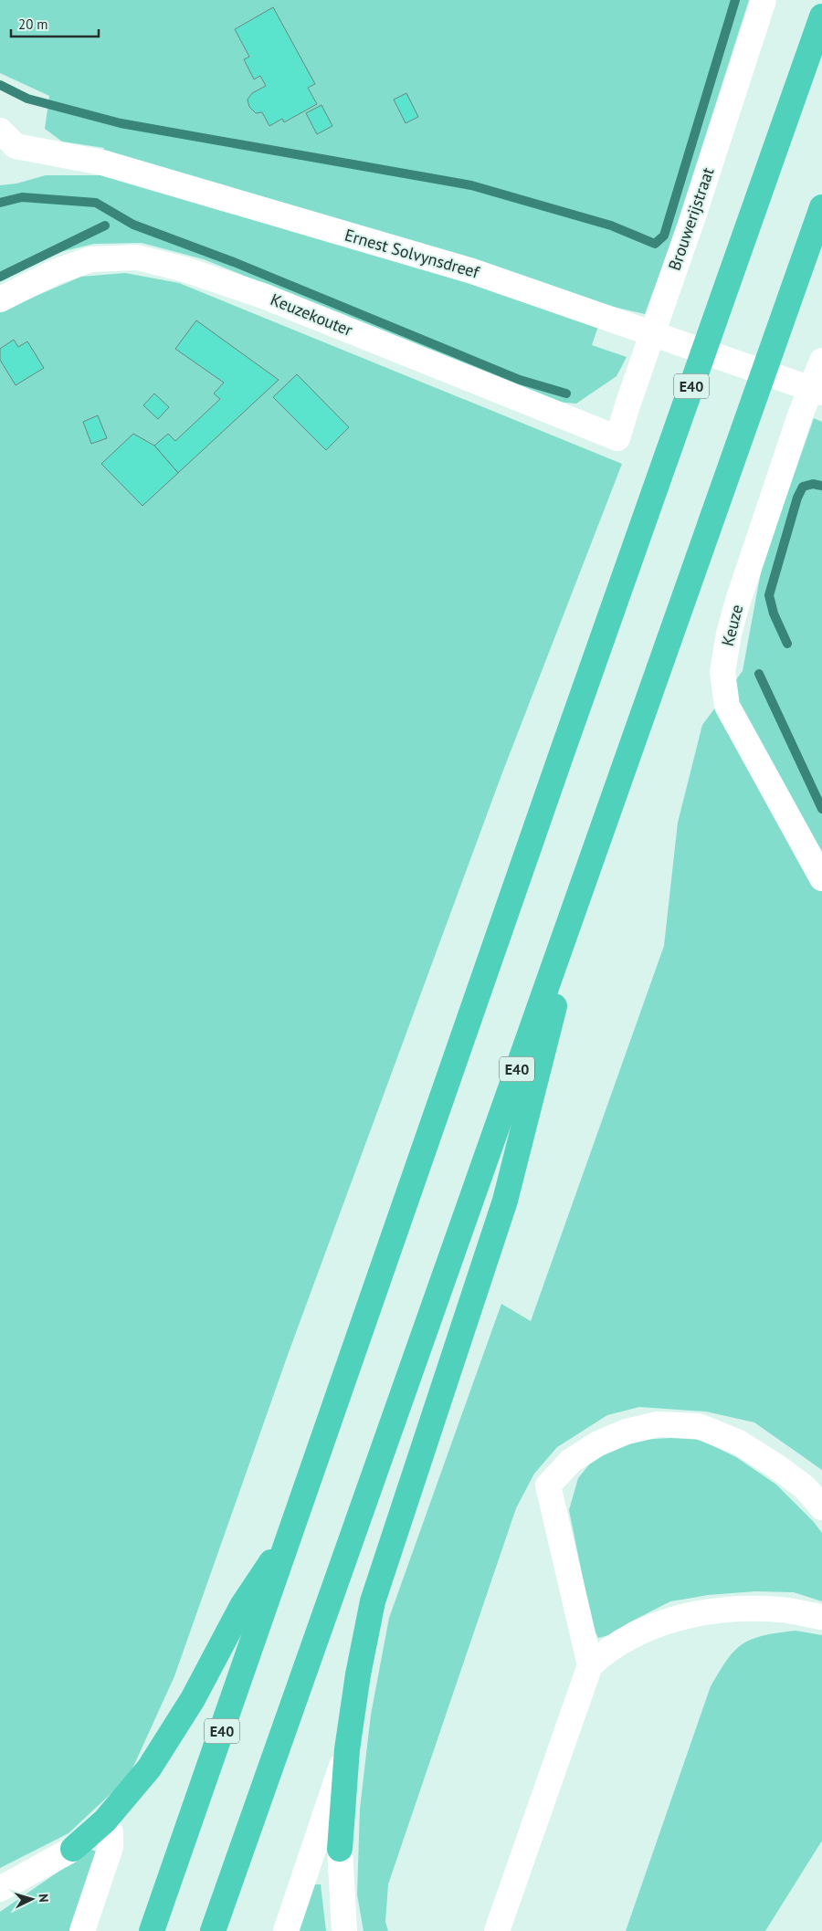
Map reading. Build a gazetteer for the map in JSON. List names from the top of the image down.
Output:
{
  "streets": {
    "highway": ["E40"],
    "street": [
      "Brouwerijstraat",
      "Ernest Solvynsdreef",
      "Keuzekouter",
      "Keuze"
    ]
  },
  "crossings": [
    ["Brouwerijstraat", "Keuzekouter"]
  ],
  "scale_bar": "20 m",
  "north": "right"
}
